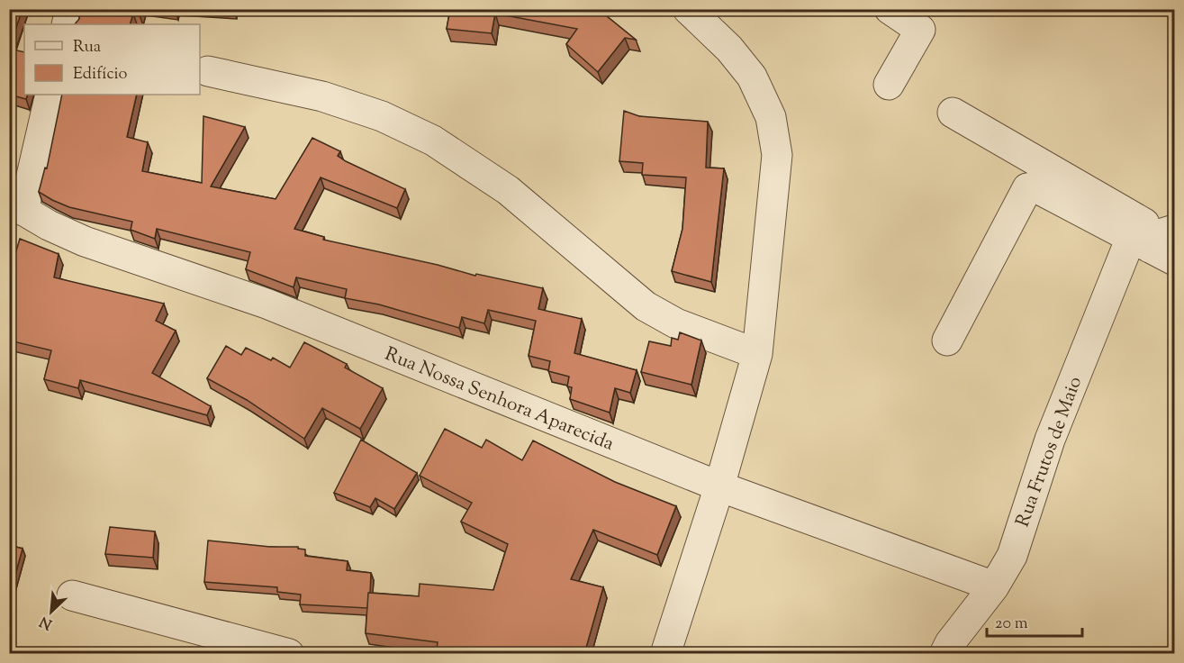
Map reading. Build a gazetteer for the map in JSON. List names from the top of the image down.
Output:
{
  "streets": {
    "street": ["Rua Nossa Senhora Aparecida", "Rua Frutos de Maio"]
  },
  "crossings": [
    ["Rua Nossa Senhora Aparecida", "Rua Frutos de Maio"]
  ],
  "legend": ["Rua", "Edifício"],
  "scale_bar": "20 m",
  "north": "bottom left"
}
